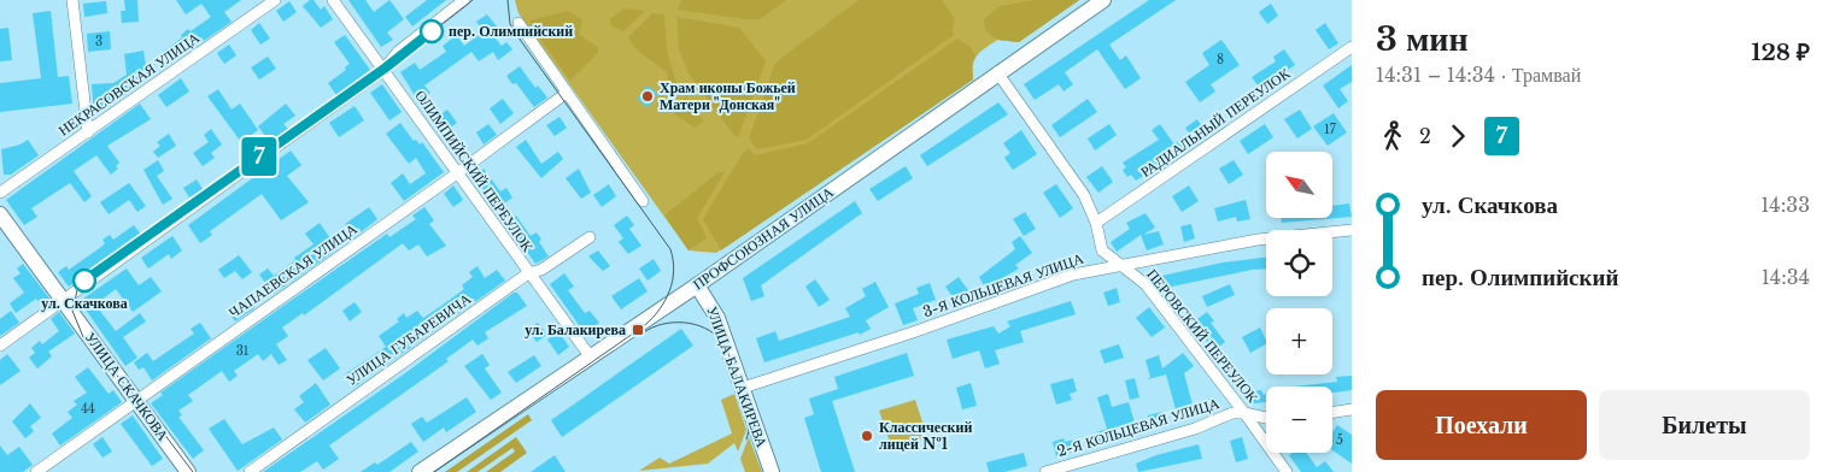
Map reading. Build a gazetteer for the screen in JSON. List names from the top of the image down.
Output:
{
  "streets": {
    "main road": ["ПРОФСОЮЗНАЯ УЛИЦА", "УЛИЦА БАЛАКИРЕВА", "УЛИЦА СКАЧКОВА"],
    "street": [
      "НЕКРАСОВСКАЯ УЛИЦА",
      "РАДИАЛЬНЫЙ ПЕРЕУЛОК",
      "ОЛИМПИЙСКИЙ ПЕРЕУЛОК",
      "ЧАПАЕВСКАЯ УЛИЦА",
      "3-Я КОЛЬЦЕВАЯ УЛИЦА",
      "ПЕРОВСКИЙ ПЕРЕУЛОК",
      "УЛИЦА ГУБАРЕВИЧА",
      "2-Я КОЛЬЦЕВАЯ УЛИЦА"
    ]
  },
  "crossings": [
    ["РАДИАЛЬНЫЙ ПЕРЕУЛОК", "ПЕРОВСКИЙ ПЕРЕУЛОК"],
    ["ОЛИМПИЙСКИЙ ПЕРЕУЛОК", "ПРОФСОЮЗНАЯ УЛИЦА"],
    ["ОЛИМПИЙСКИЙ ПЕРЕУЛОК", "ЧАПАЕВСКАЯ УЛИЦА"],
    ["ОЛИМПИЙСКИЙ ПЕРЕУЛОК", "УЛИЦА ГУБАРЕВИЧА"],
    ["ПРОФСОЮЗНАЯ УЛИЦА", "ПЕРОВСКИЙ ПЕРЕУЛОК"],
    ["ПРОФСОЮЗНАЯ УЛИЦА", "УЛИЦА БАЛАКИРЕВА"],
    ["ЧАПАЕВСКАЯ УЛИЦА", "УЛИЦА СКАЧКОВА"],
    ["3-Я КОЛЬЦЕВАЯ УЛИЦА", "ПЕРОВСКИЙ ПЕРЕУЛОК"],
    ["3-Я КОЛЬЦЕВАЯ УЛИЦА", "УЛИЦА БАЛАКИРЕВА"],
    ["ПЕРОВСКИЙ ПЕРЕУЛОК", "2-Я КОЛЬЦЕВАЯ УЛИЦА"]
  ],
  "places": {
    "other": [
      "пер. Олимпийский",
      "Храм иконы Божьей Матери \"Донская\"",
      "ул. Скачкова",
      "Классический лицей №1"
    ],
    "transit": ["ул. Балакирева"]
  },
  "lines": ["tram line 7"],
  "house_numbers": [
    "3",
    "8",
    "17",
    "31",
    "44",
    "5"
  ],
  "north": "top left",
  "page": {
    "on_map": "7",
    "heading": ["3 мин", "14:31 – 14:34 · Трамвай", "128 ₽"],
    "legs": ["2", "7"],
    "map_buttons": ["+", "−"],
    "list": [
      {
        "name": "ул. Скачкова",
        "value": "14:33"
      },
      {
        "name": "пер. Олимпийский",
        "value": "14:34"
      }
    ],
    "buttons": ["Поехали", "Билеты"]
  }
}
